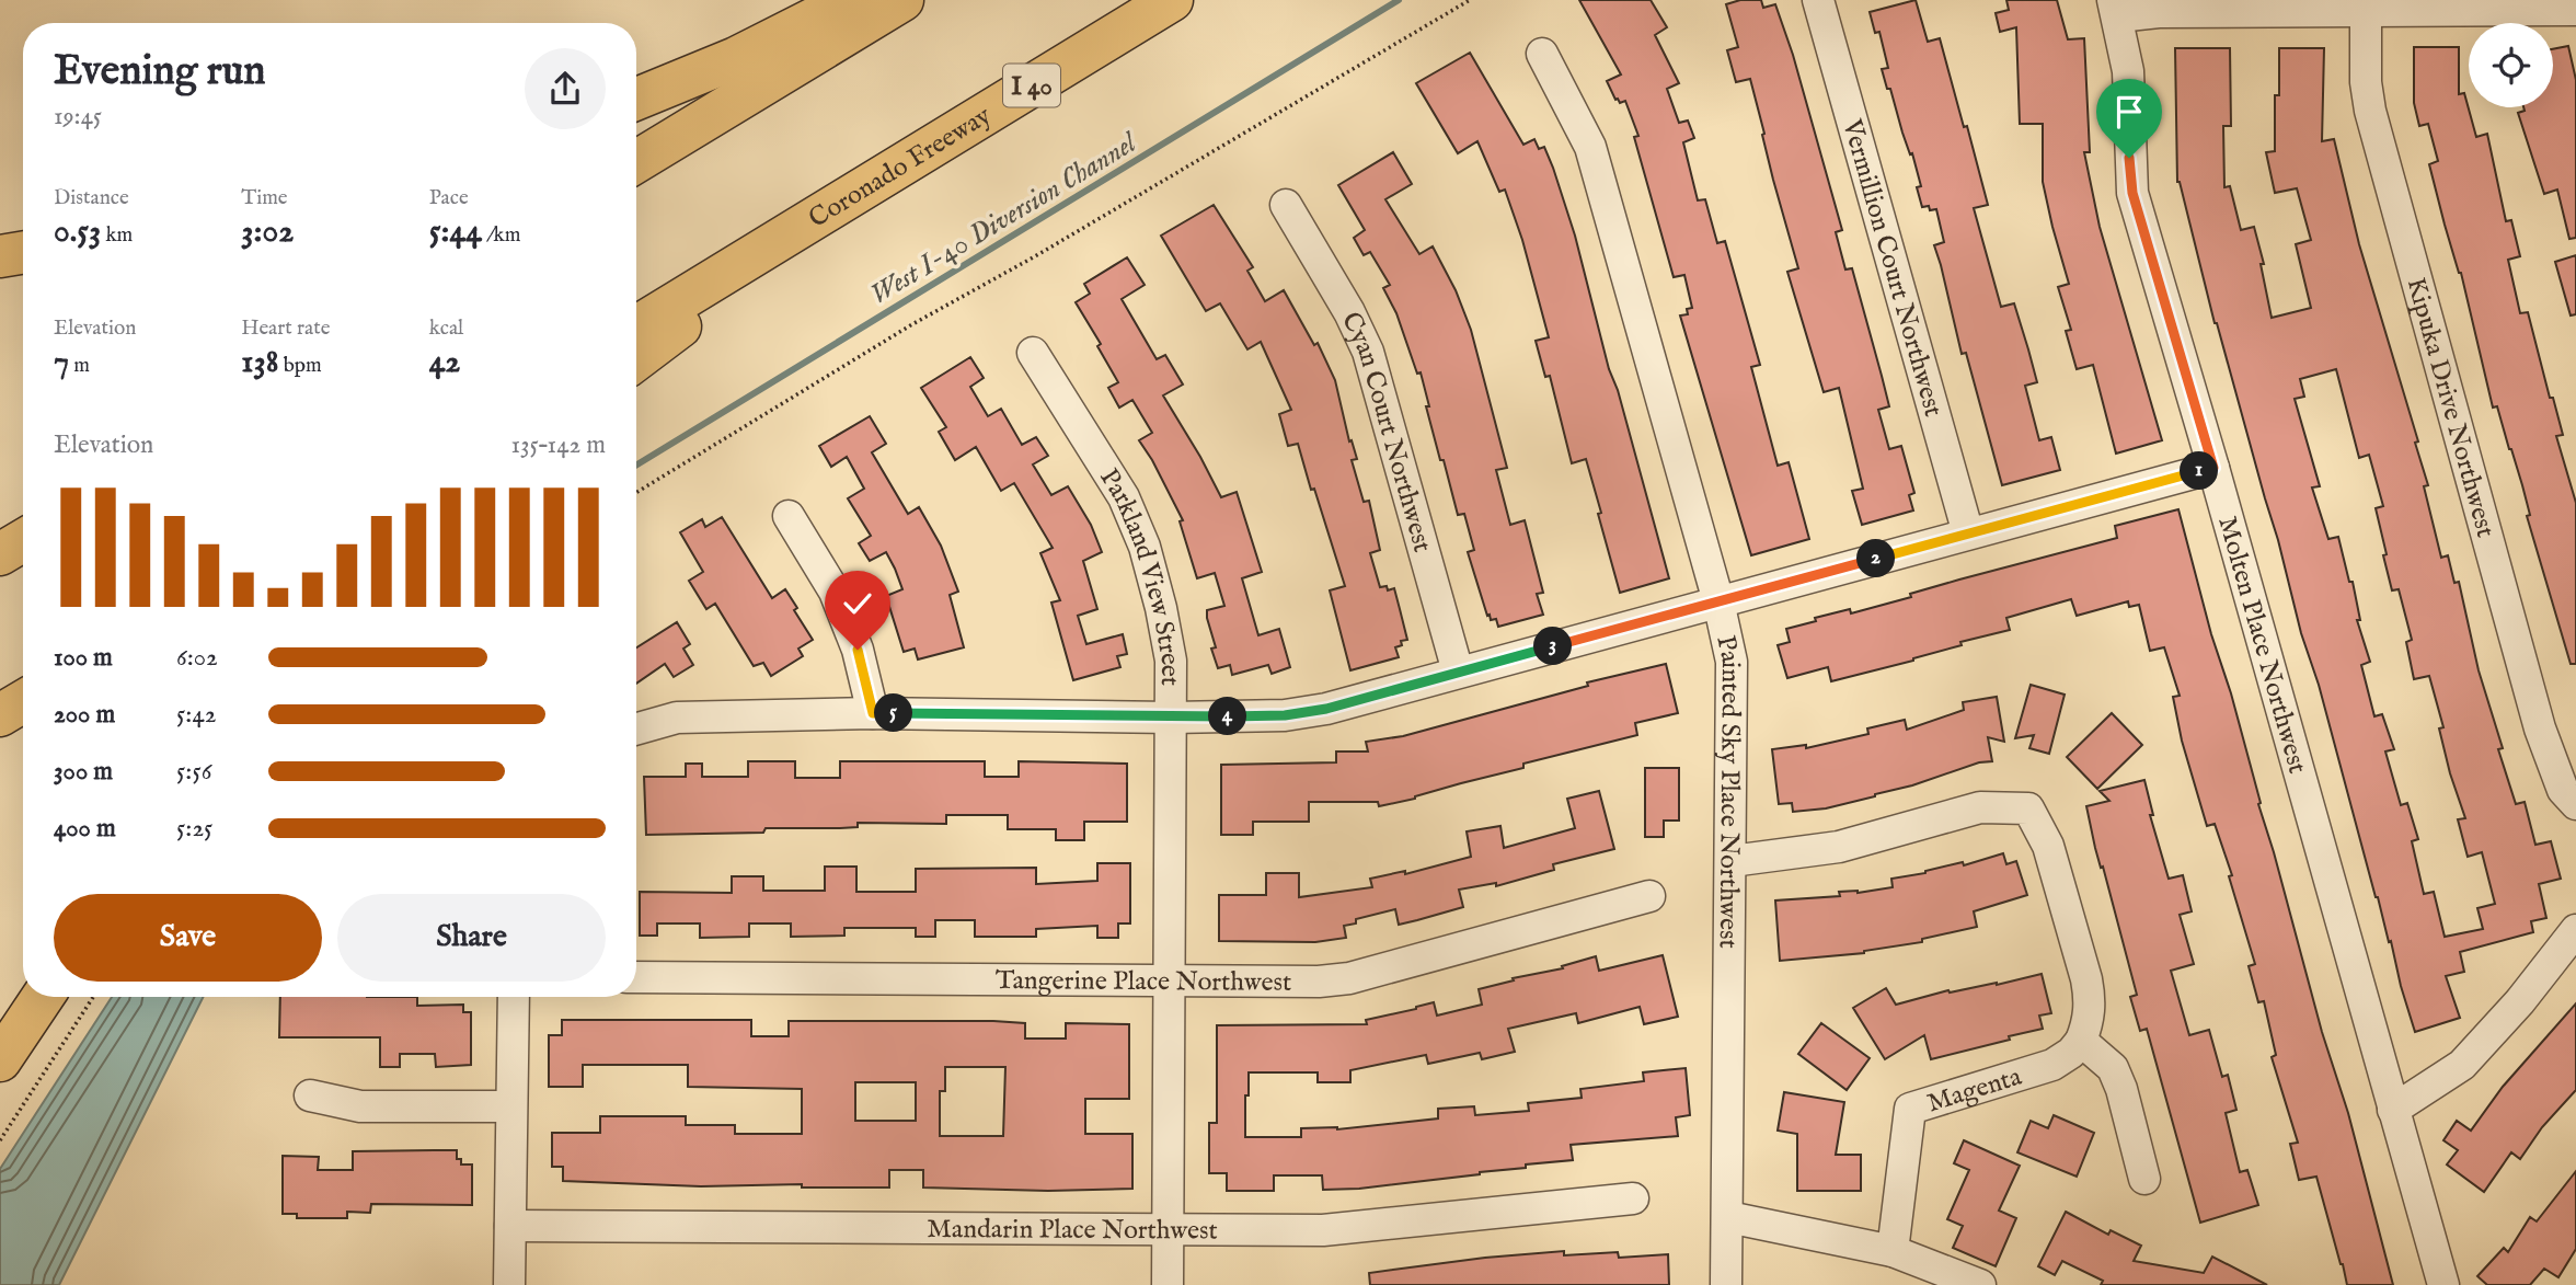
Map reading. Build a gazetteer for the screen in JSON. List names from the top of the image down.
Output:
{
  "streets": {
    "highway": ["I 40", "Coronado Freeway"],
    "street": [
      "Vermillion Court Northwest",
      "Kipuka Drive Northwest",
      "Cyan Court Northwest",
      "Parkland View Street",
      "Molten Place Northwest",
      "Painted Sky Place Northwest",
      "Tangerine Place Northwest",
      "Magenta",
      "Mandarin Place Northwest"
    ]
  },
  "crossings": [
    ["Parkland View Street", "Tangerine Place Northwest"],
    ["Parkland View Street", "Mandarin Place Northwest"]
  ],
  "water": ["West I-40 Diversion Channel"],
  "page": {
    "heading": ["Evening run", "19:45"],
    "stats": [
      ["Distance", "0.53 km"],
      ["Time", "3:02"],
      ["Pace", "5:44 /km"],
      ["Elevation", "7 m"],
      ["Heart rate", "138 bpm"],
      ["kcal", "42"]
    ],
    "chart": ["Elevation", "135–142 m"],
    "pins": [
      "1",
      "2",
      "3",
      "5",
      "4"
    ],
    "list": [
      {
        "name": "100 m",
        "note": "6:02"
      },
      {
        "name": "200 m",
        "note": "5:42"
      },
      {
        "name": "300 m",
        "note": "5:56"
      },
      {
        "name": "400 m",
        "note": "5:25"
      }
    ],
    "buttons": ["Save", "Share"]
  }
}
